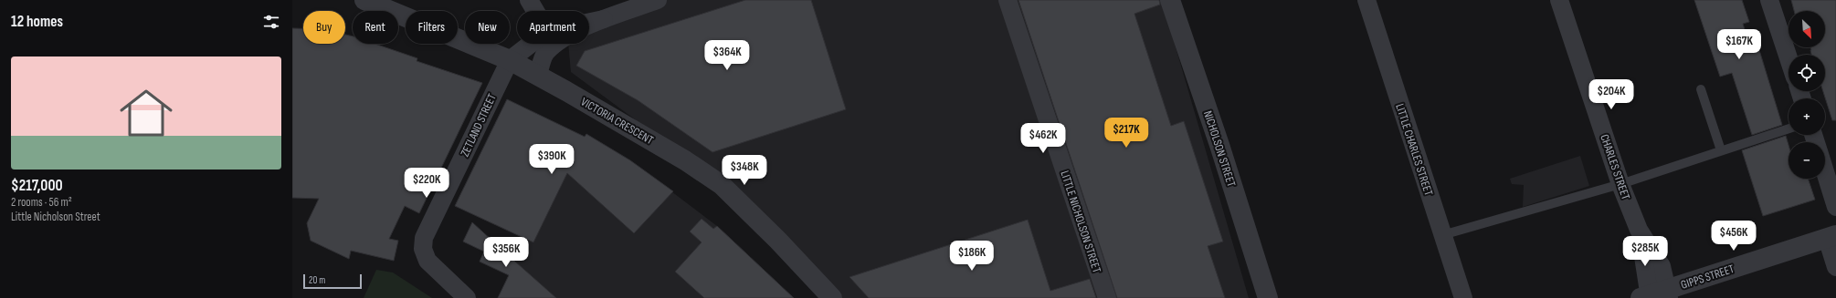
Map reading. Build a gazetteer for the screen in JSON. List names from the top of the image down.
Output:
{
  "streets": {
    "street": [
      "VICTORIA CRESCENT",
      "ZETLAND STREET",
      "NICHOLSON STREET",
      "LITTLE CHARLES STREET",
      "CHARLES STREET",
      "LITTLE NICHOLSON STREET",
      "GIPPS STREET"
    ]
  },
  "crossings": [
    ["VICTORIA CRESCENT", "ZETLAND STREET"],
    ["CHARLES STREET", "GIPPS STREET"]
  ],
  "scale_bar": "20 m",
  "north": "bottom right",
  "page": {
    "heading": "12 homes",
    "map_buttons": ["+", "−"],
    "chip": [
      "Buy",
      "Rent",
      "Filters",
      "New",
      "Apartment"
    ],
    "price": [
      "$167K",
      "$364K",
      "$204K",
      "$217K",
      "$462K",
      "$390K",
      "$348K",
      "$220K",
      "$456K",
      "$285K",
      "$356K",
      "$186K"
    ],
    "list": [
      {
        "name": "$217,000",
        "note": "2 rooms · 56 m² · Little Nicholson Street"
      }
    ],
    "scale": "20 m"
  }
}
